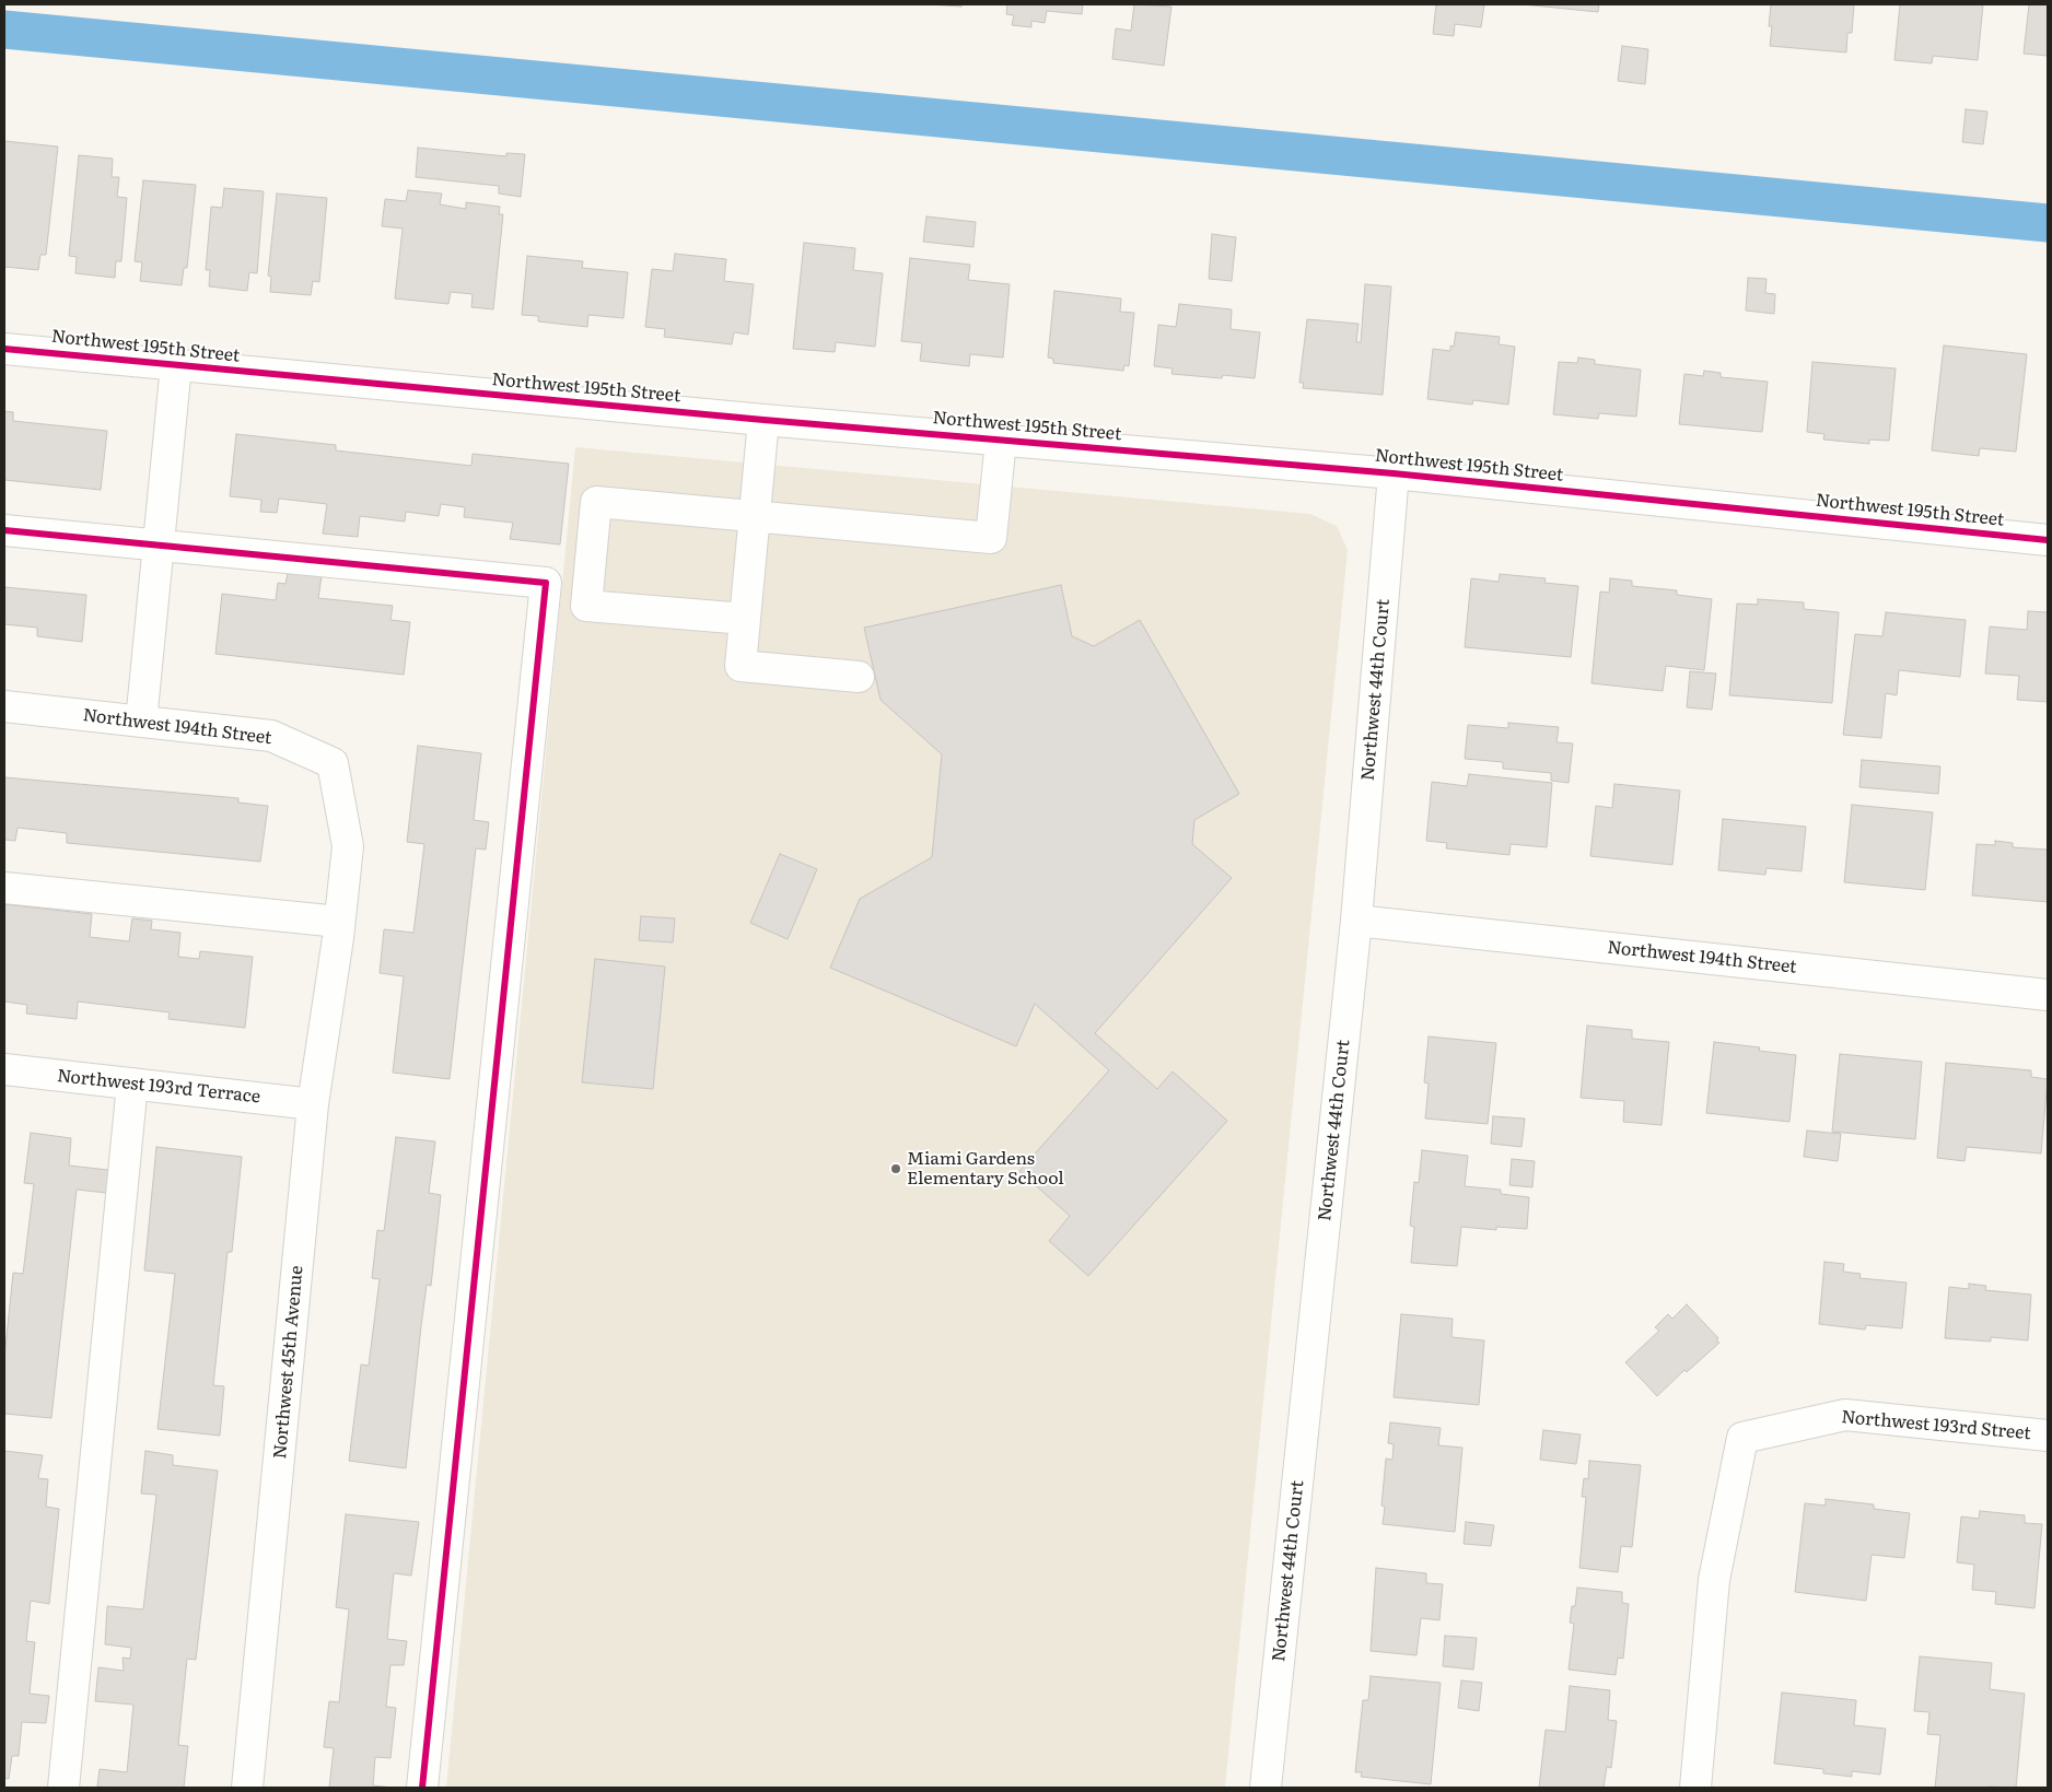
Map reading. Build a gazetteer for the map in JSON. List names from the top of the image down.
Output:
{
  "streets": {
    "street": [
      "Northwest 195th Street",
      "Northwest 44th Court",
      "Northwest 194th Street",
      "Northwest 193rd Terrace",
      "Northwest 45th Avenue",
      "Northwest 193rd Street"
    ]
  },
  "crossings": [
    ["Northwest 195th Street", "Northwest 44th Court"],
    ["Northwest 44th Court", "Northwest 194th Street"],
    ["Northwest 194th Street", "Northwest 45th Avenue"],
    ["Northwest 193rd Terrace", "Northwest 45th Avenue"]
  ],
  "places": ["Miami Gardens Elementary School"]
}
